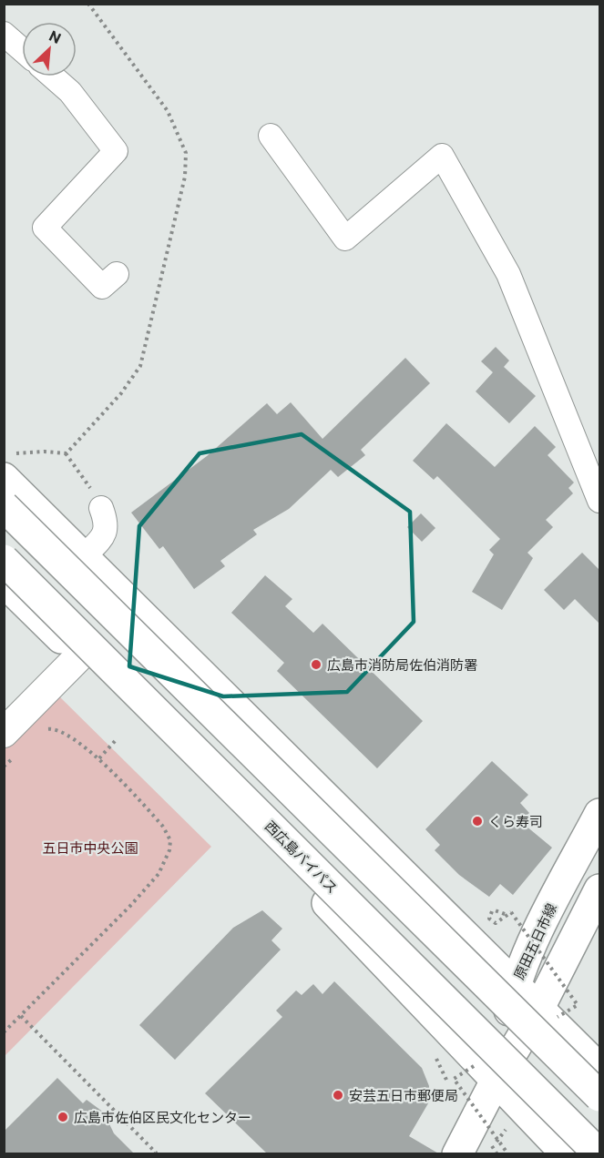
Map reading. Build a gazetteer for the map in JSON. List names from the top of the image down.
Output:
{
  "streets": {
    "main road": ["西広島バイパス", "原田五日市線"]
  },
  "crossings": [
    ["西広島バイパス", "原田五日市線"]
  ],
  "parks": ["五日市中央公園"],
  "places": [
    "広島市消防局佐伯消防署",
    "くら寿司",
    "安芸五日市郵便局",
    "広島市佐伯区民文化センター"
  ],
  "north": "top right"
}
